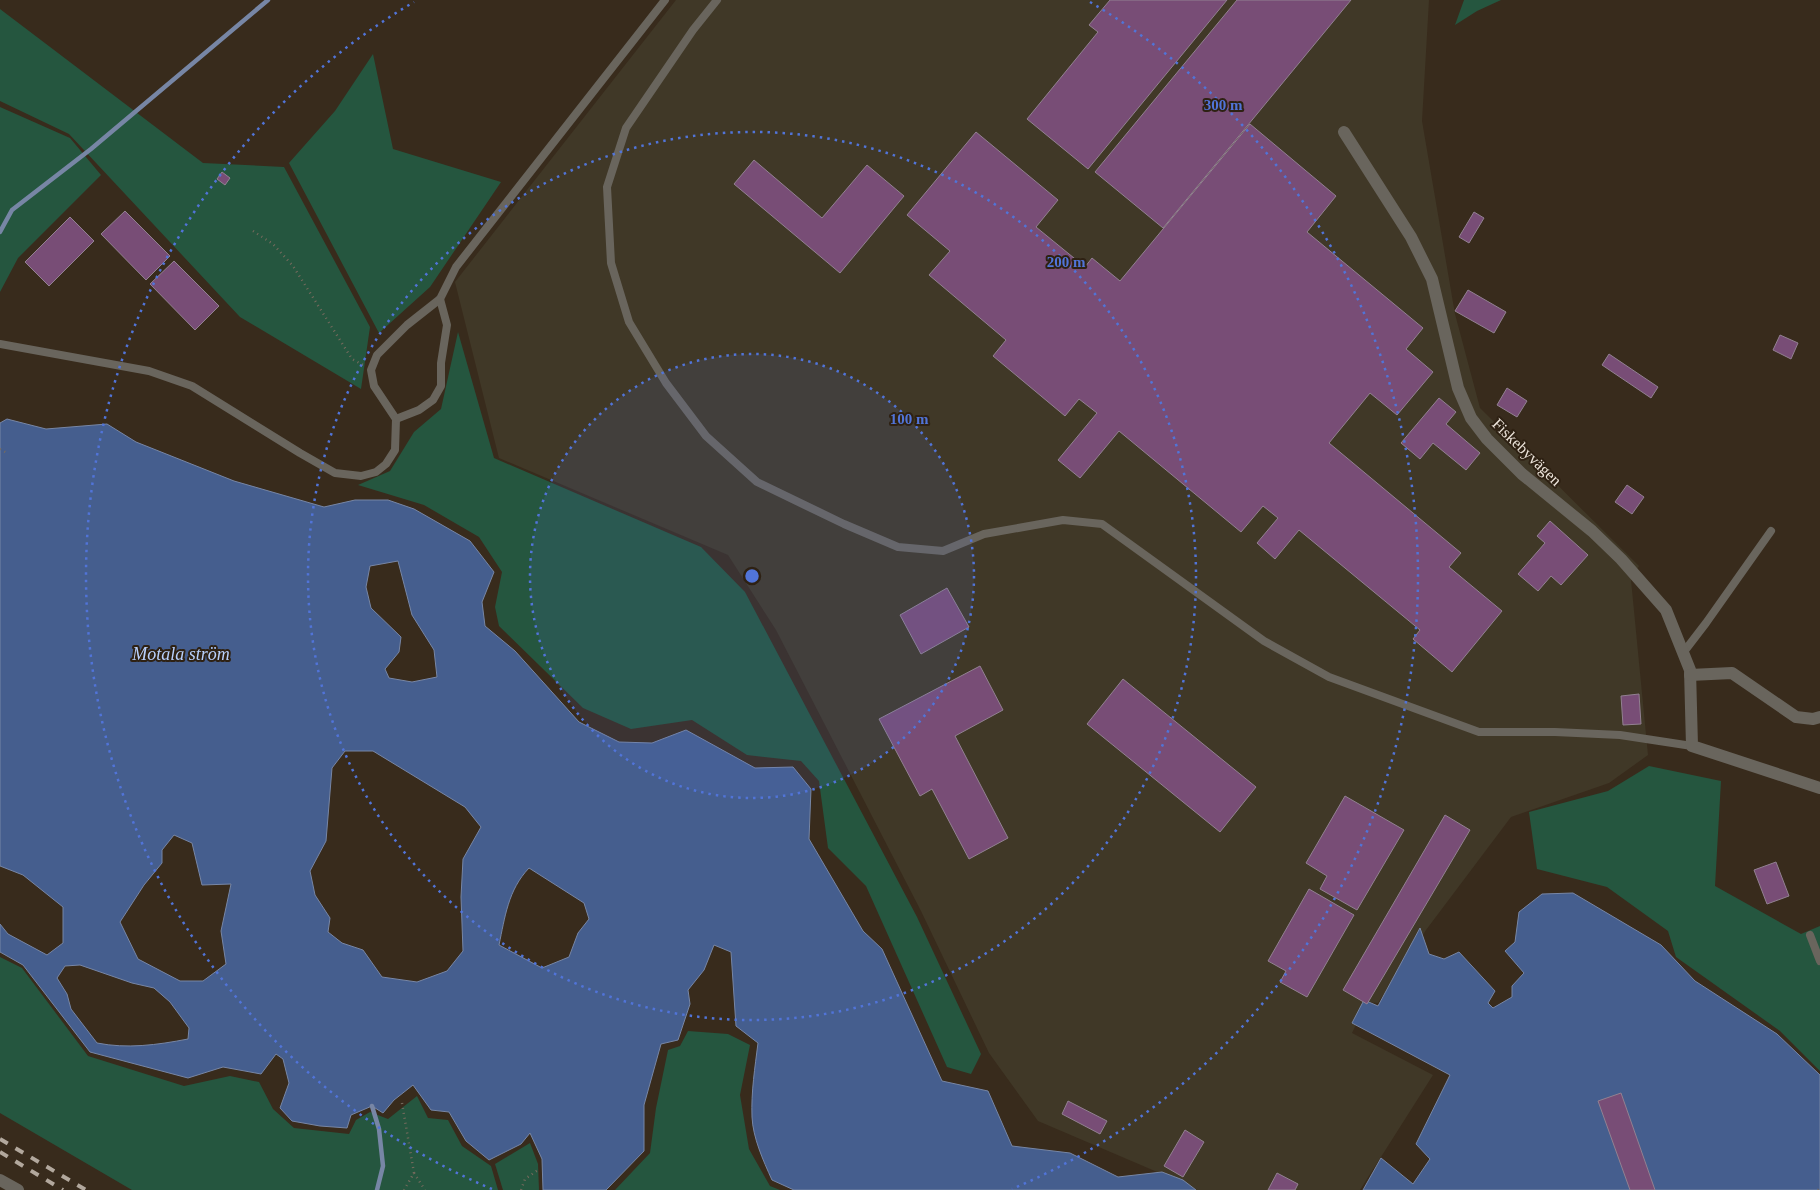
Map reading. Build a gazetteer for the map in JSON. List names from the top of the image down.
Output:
{
  "streets": {
    "street": ["Fiskebyvägen"]
  },
  "water": ["Motala ström"],
  "rings": ["300 m", "200 m", "100 m"]
}
